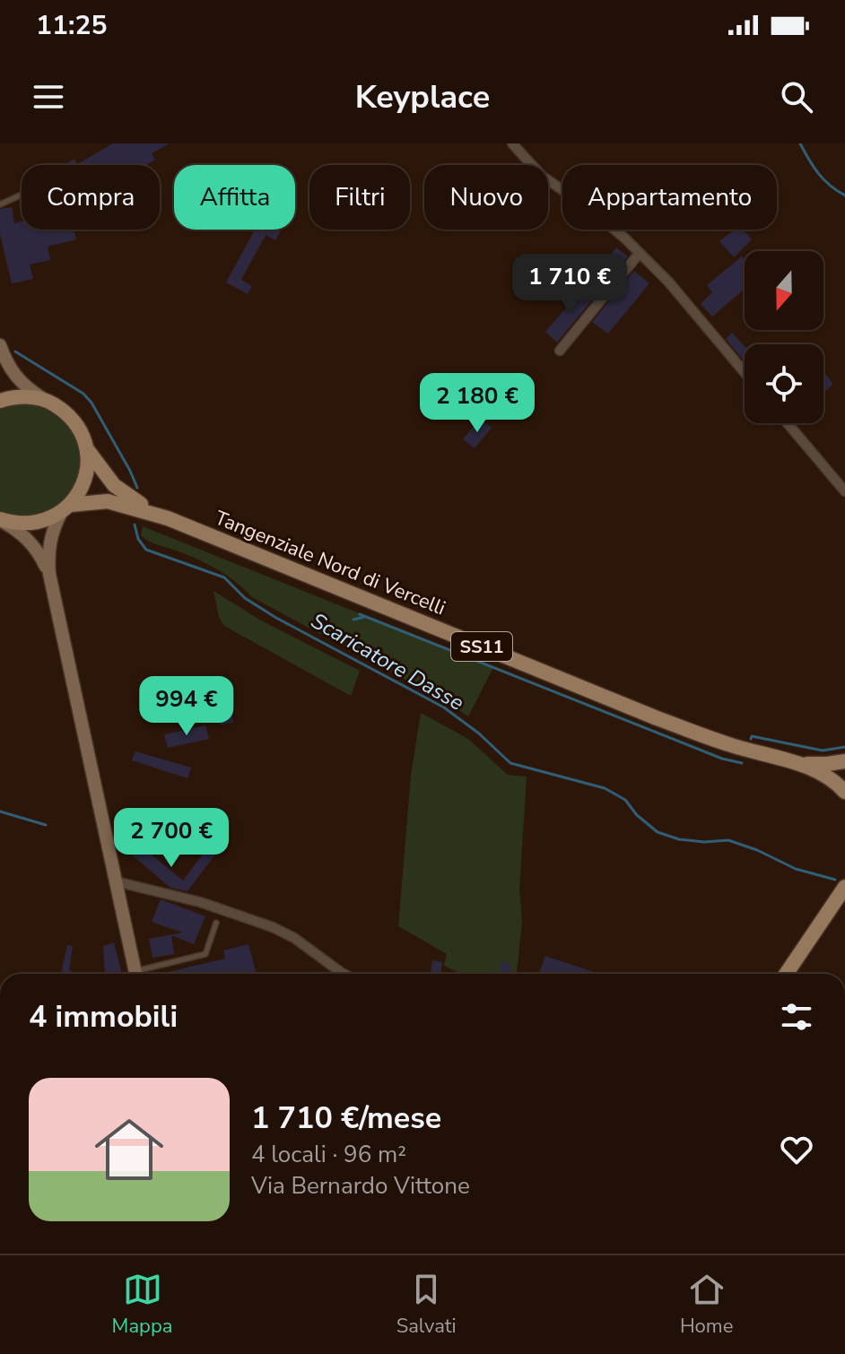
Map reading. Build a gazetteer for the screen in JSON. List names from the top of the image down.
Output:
{
  "streets": {
    "main road": ["Tangenziale Nord di Vercelli", "SS11"]
  },
  "water": ["Scaricatore Dasse"],
  "north": "bottom",
  "page": {
    "status": "11:25",
    "header": "Keyplace",
    "chip": [
      "Compra",
      "Affitta",
      "Filtri",
      "Nuovo",
      "Appartamento"
    ],
    "price": [
      "1 710 €",
      "2 180 €",
      "994 €",
      "2 700 €"
    ],
    "heading": "4 immobili",
    "list": [
      {
        "name": "1 710 €/mese",
        "note": "4 locali · 96 m² · Via Bernardo Vittone"
      }
    ],
    "tabs": ["Mappa", "Salvati", "Home"]
  }
}
